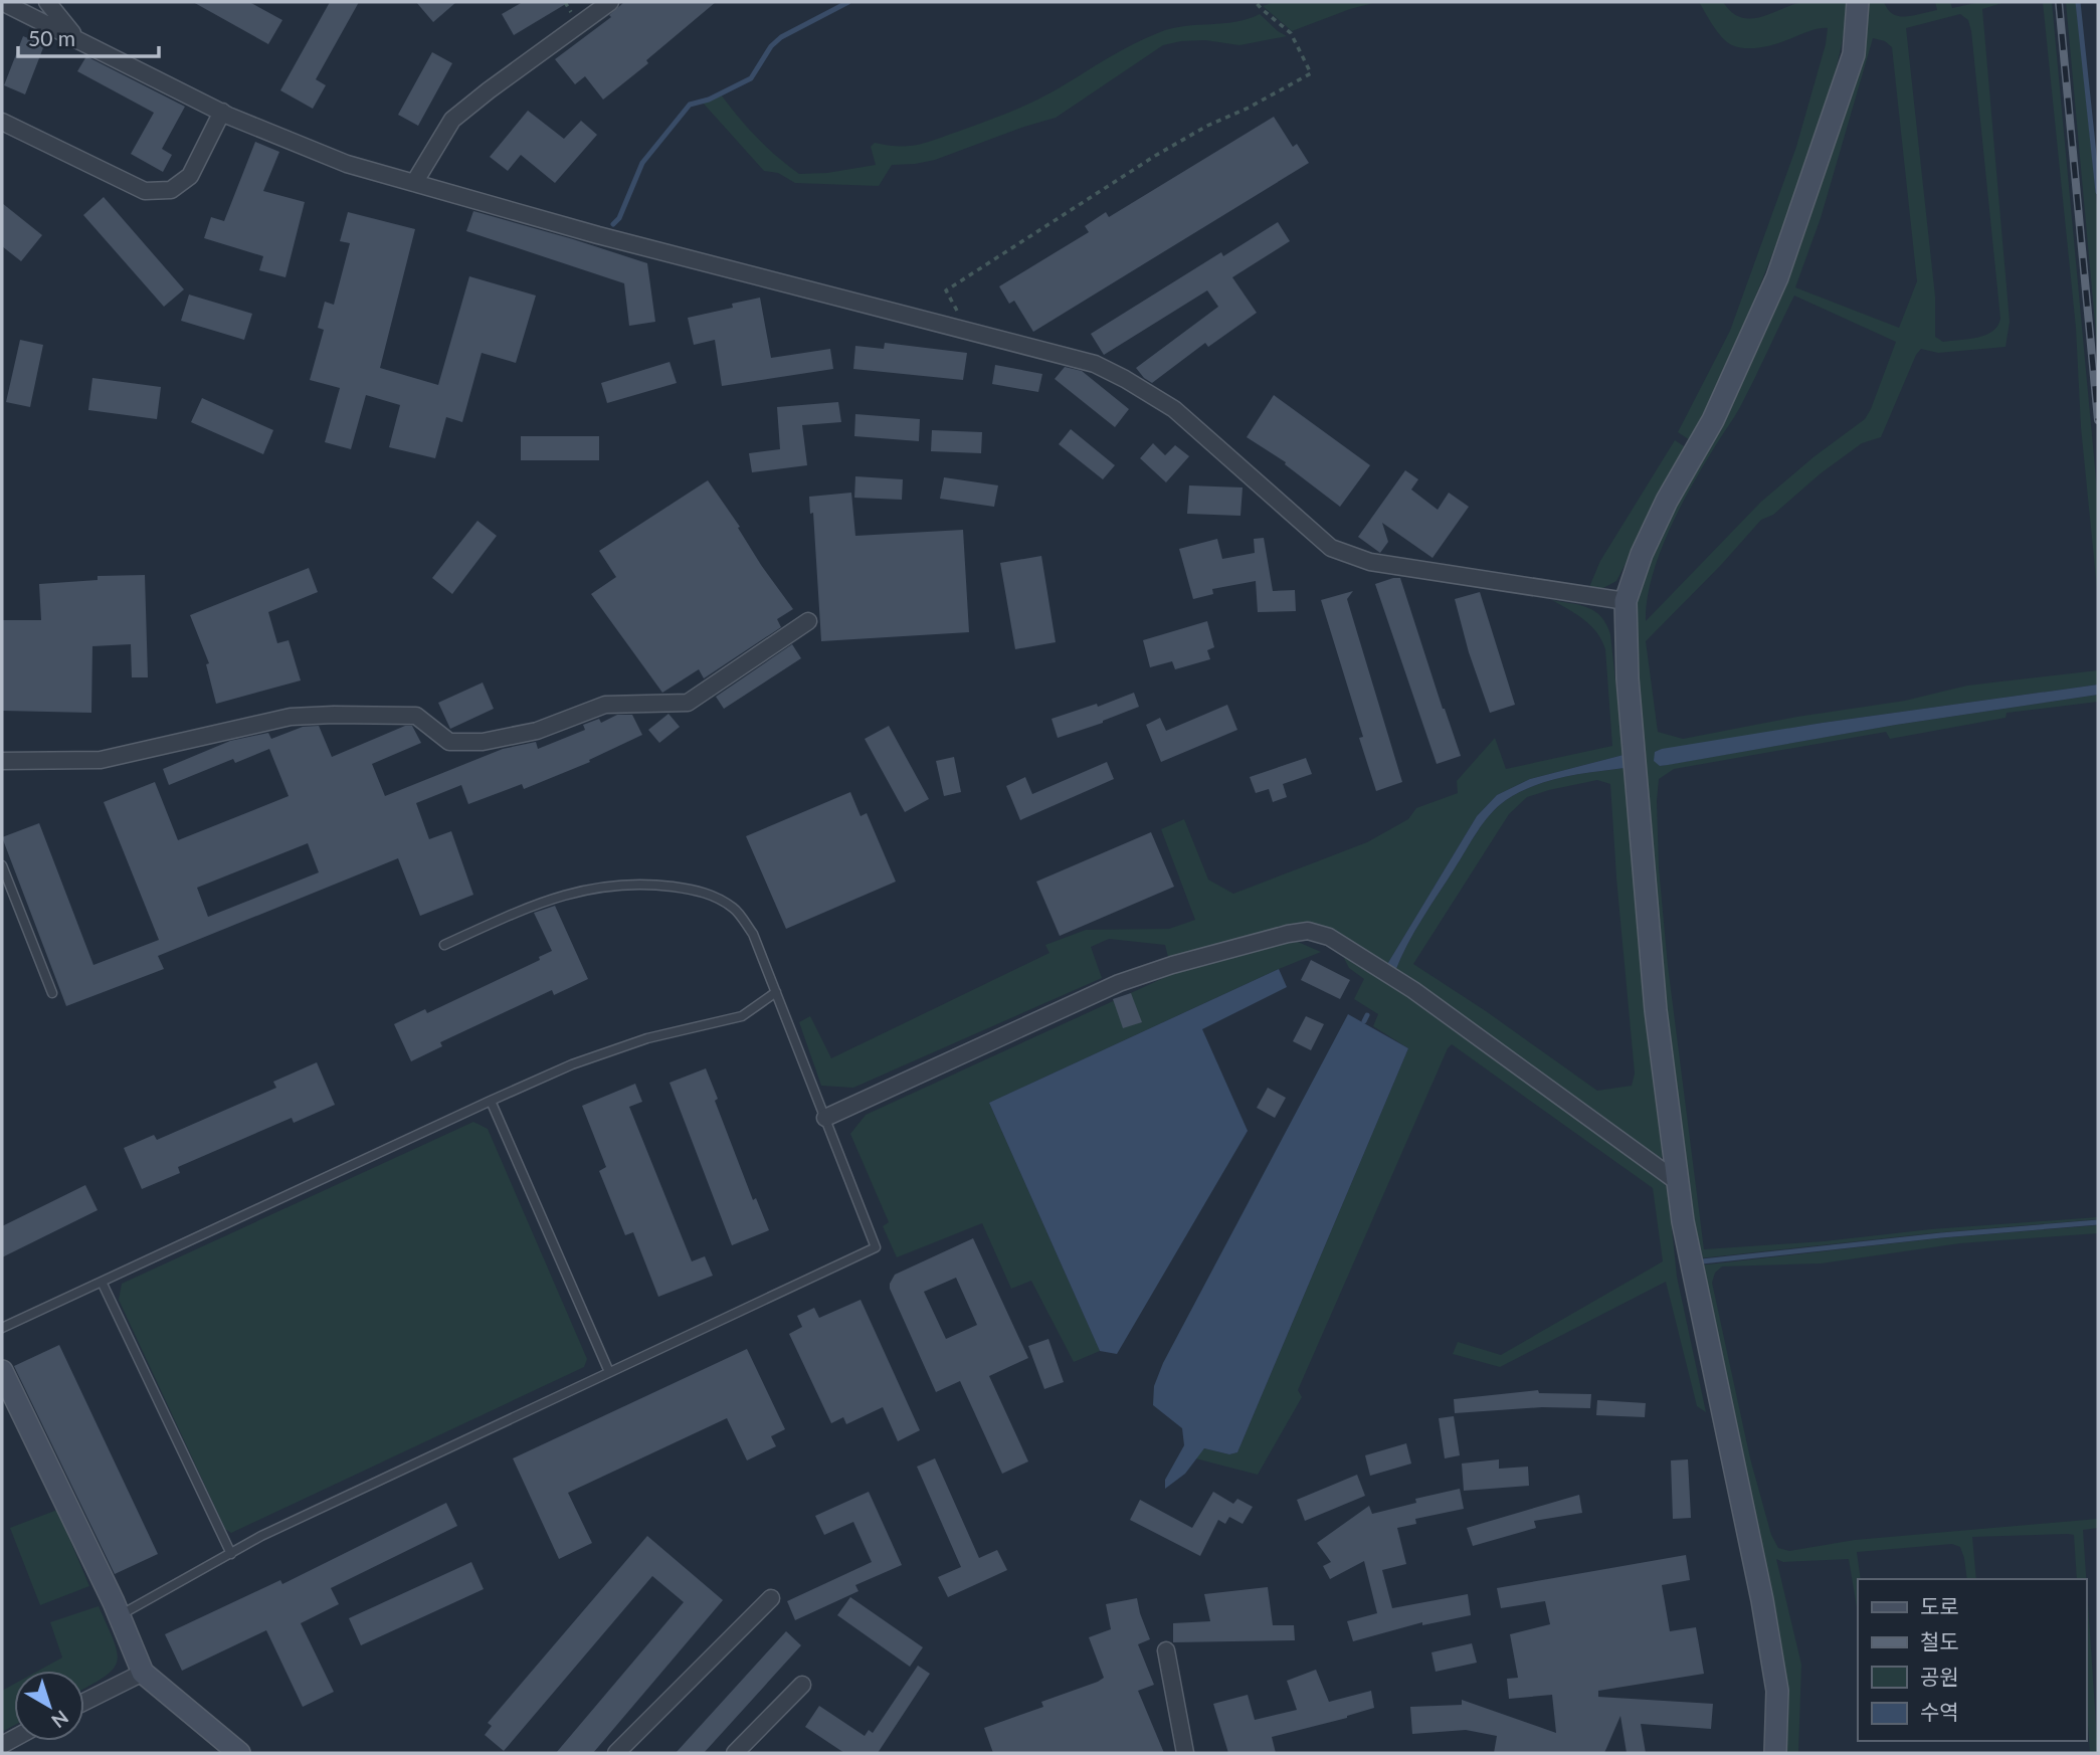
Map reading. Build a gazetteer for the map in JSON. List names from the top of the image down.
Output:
{
  "legend": [
    "도로",
    "철도",
    "공원",
    "수역"
  ],
  "scale_bar": "50 m",
  "north": "bottom right"
}
